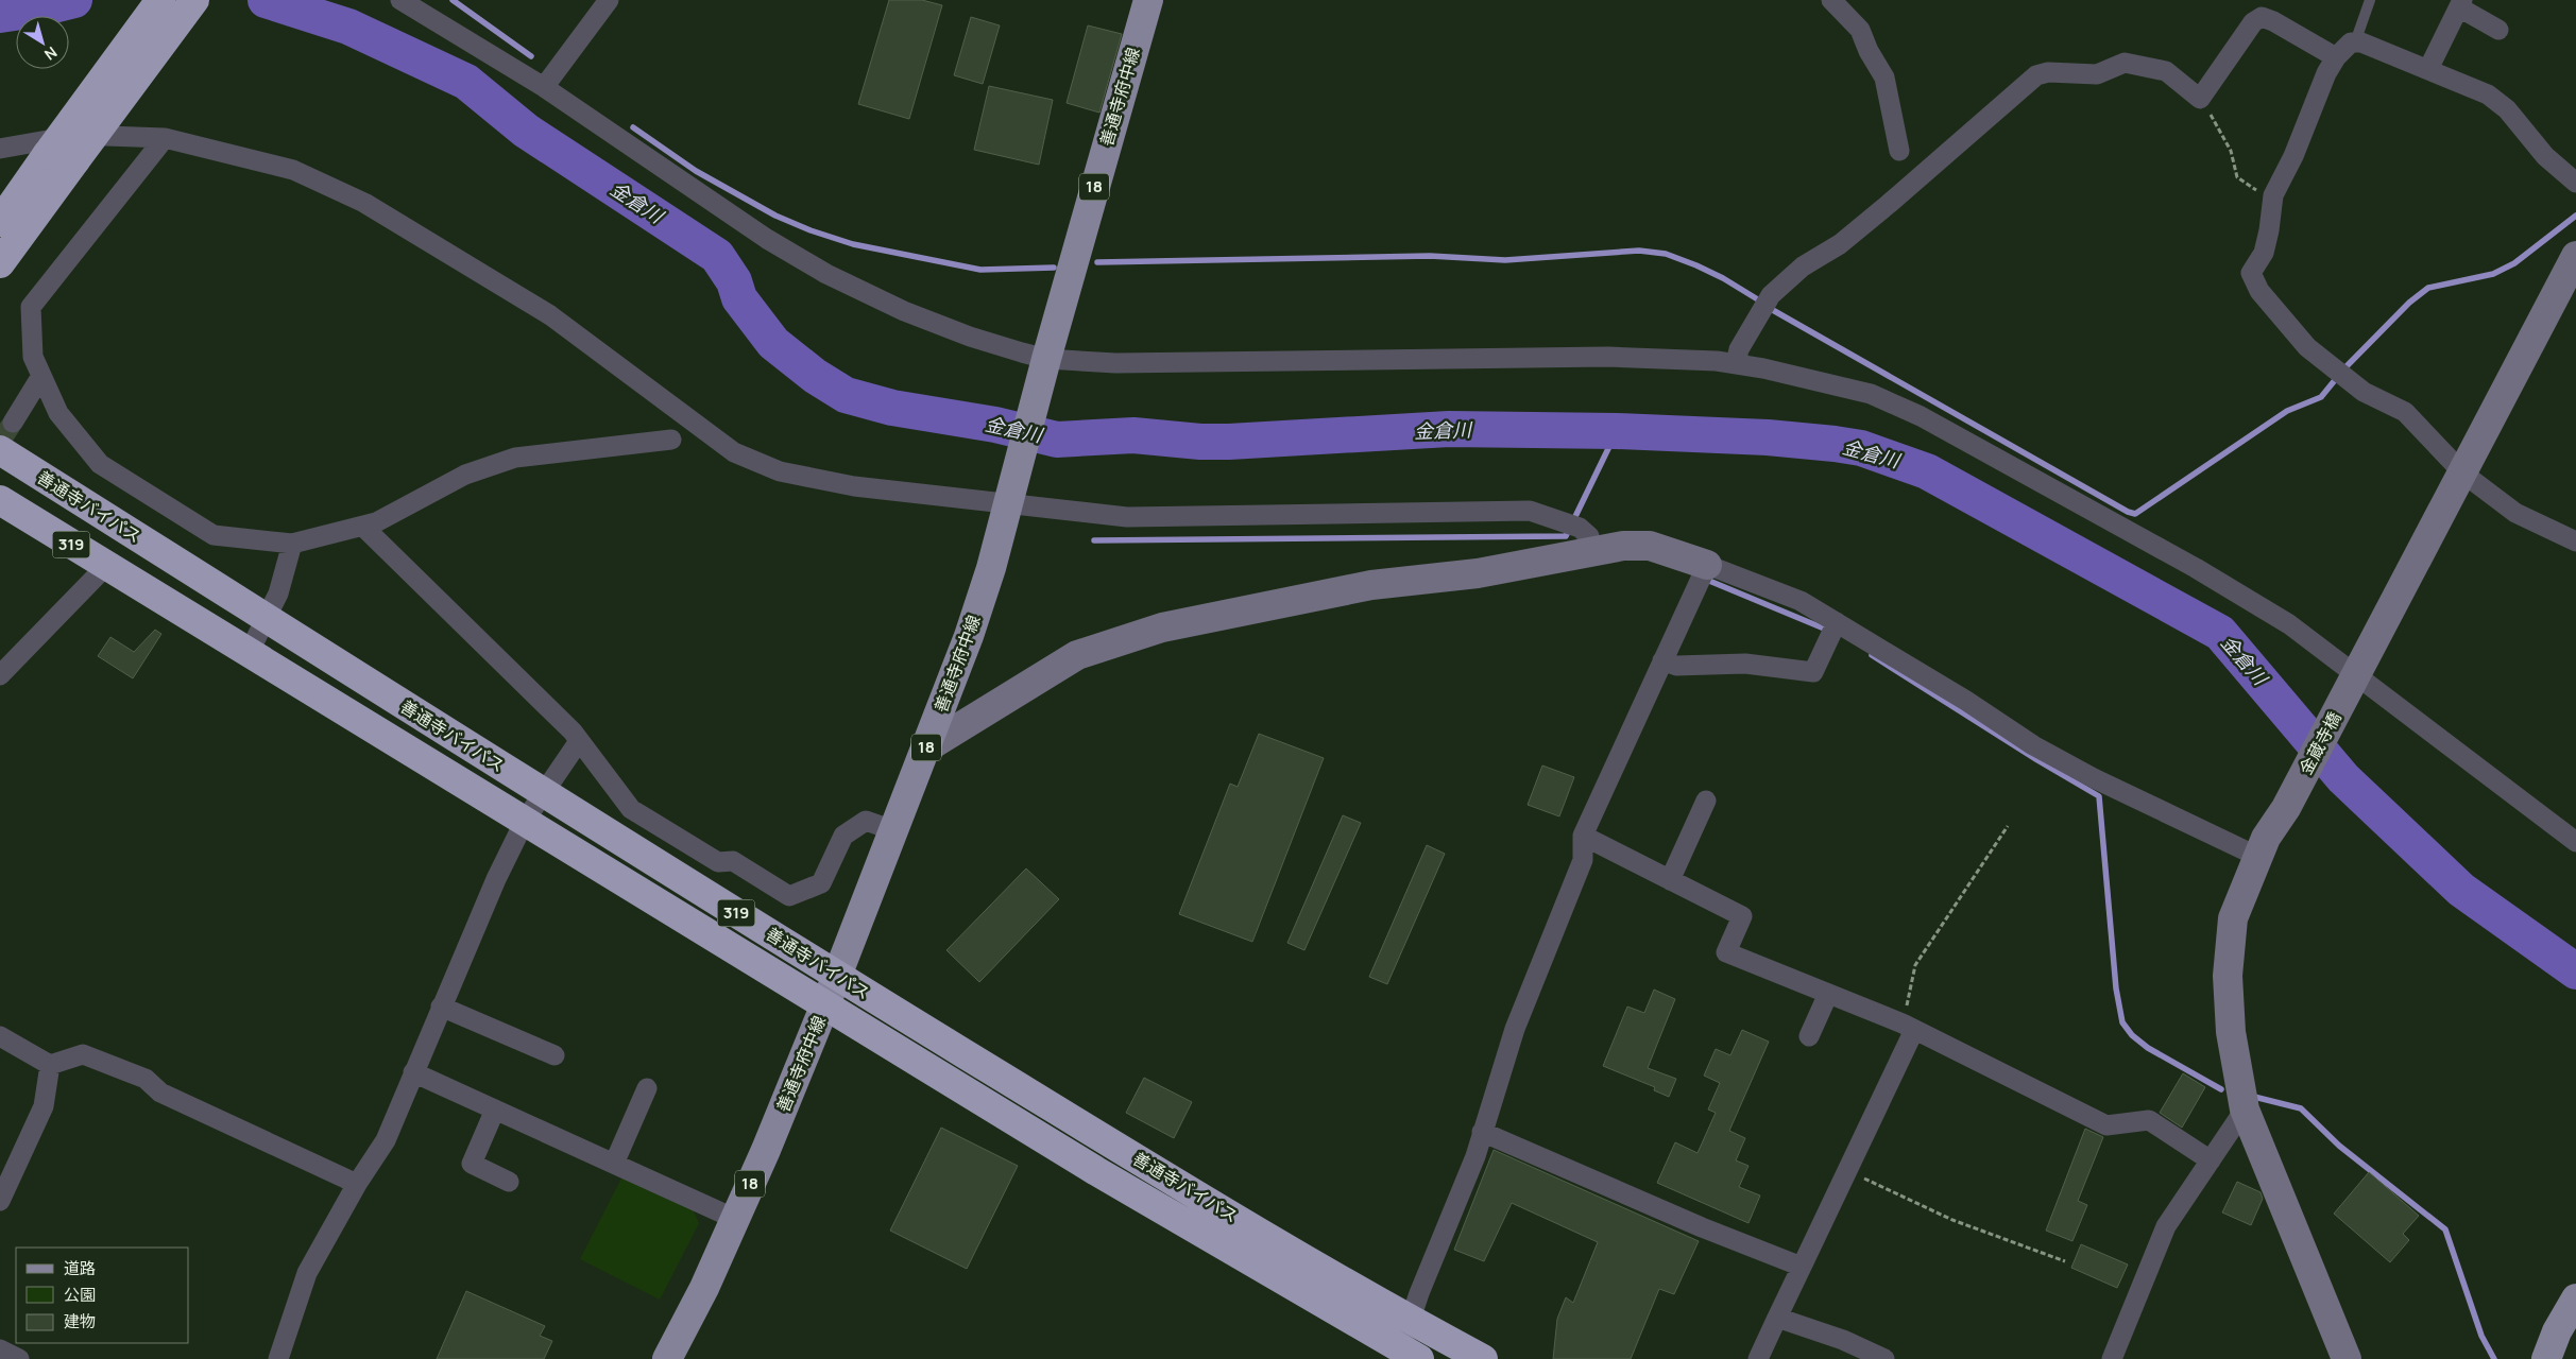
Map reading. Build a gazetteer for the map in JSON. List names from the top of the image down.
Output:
{
  "streets": {
    "highway": ["善通寺バイパス", "319"],
    "main road": ["善通寺府中線", "18"],
    "street": ["金蔵寺橋"]
  },
  "crossings": [
    ["善通寺府中線", "善通寺バイパス"]
  ],
  "water": ["金倉川"],
  "legend": ["道路", "公園", "建物"],
  "north": "bottom right"
}
